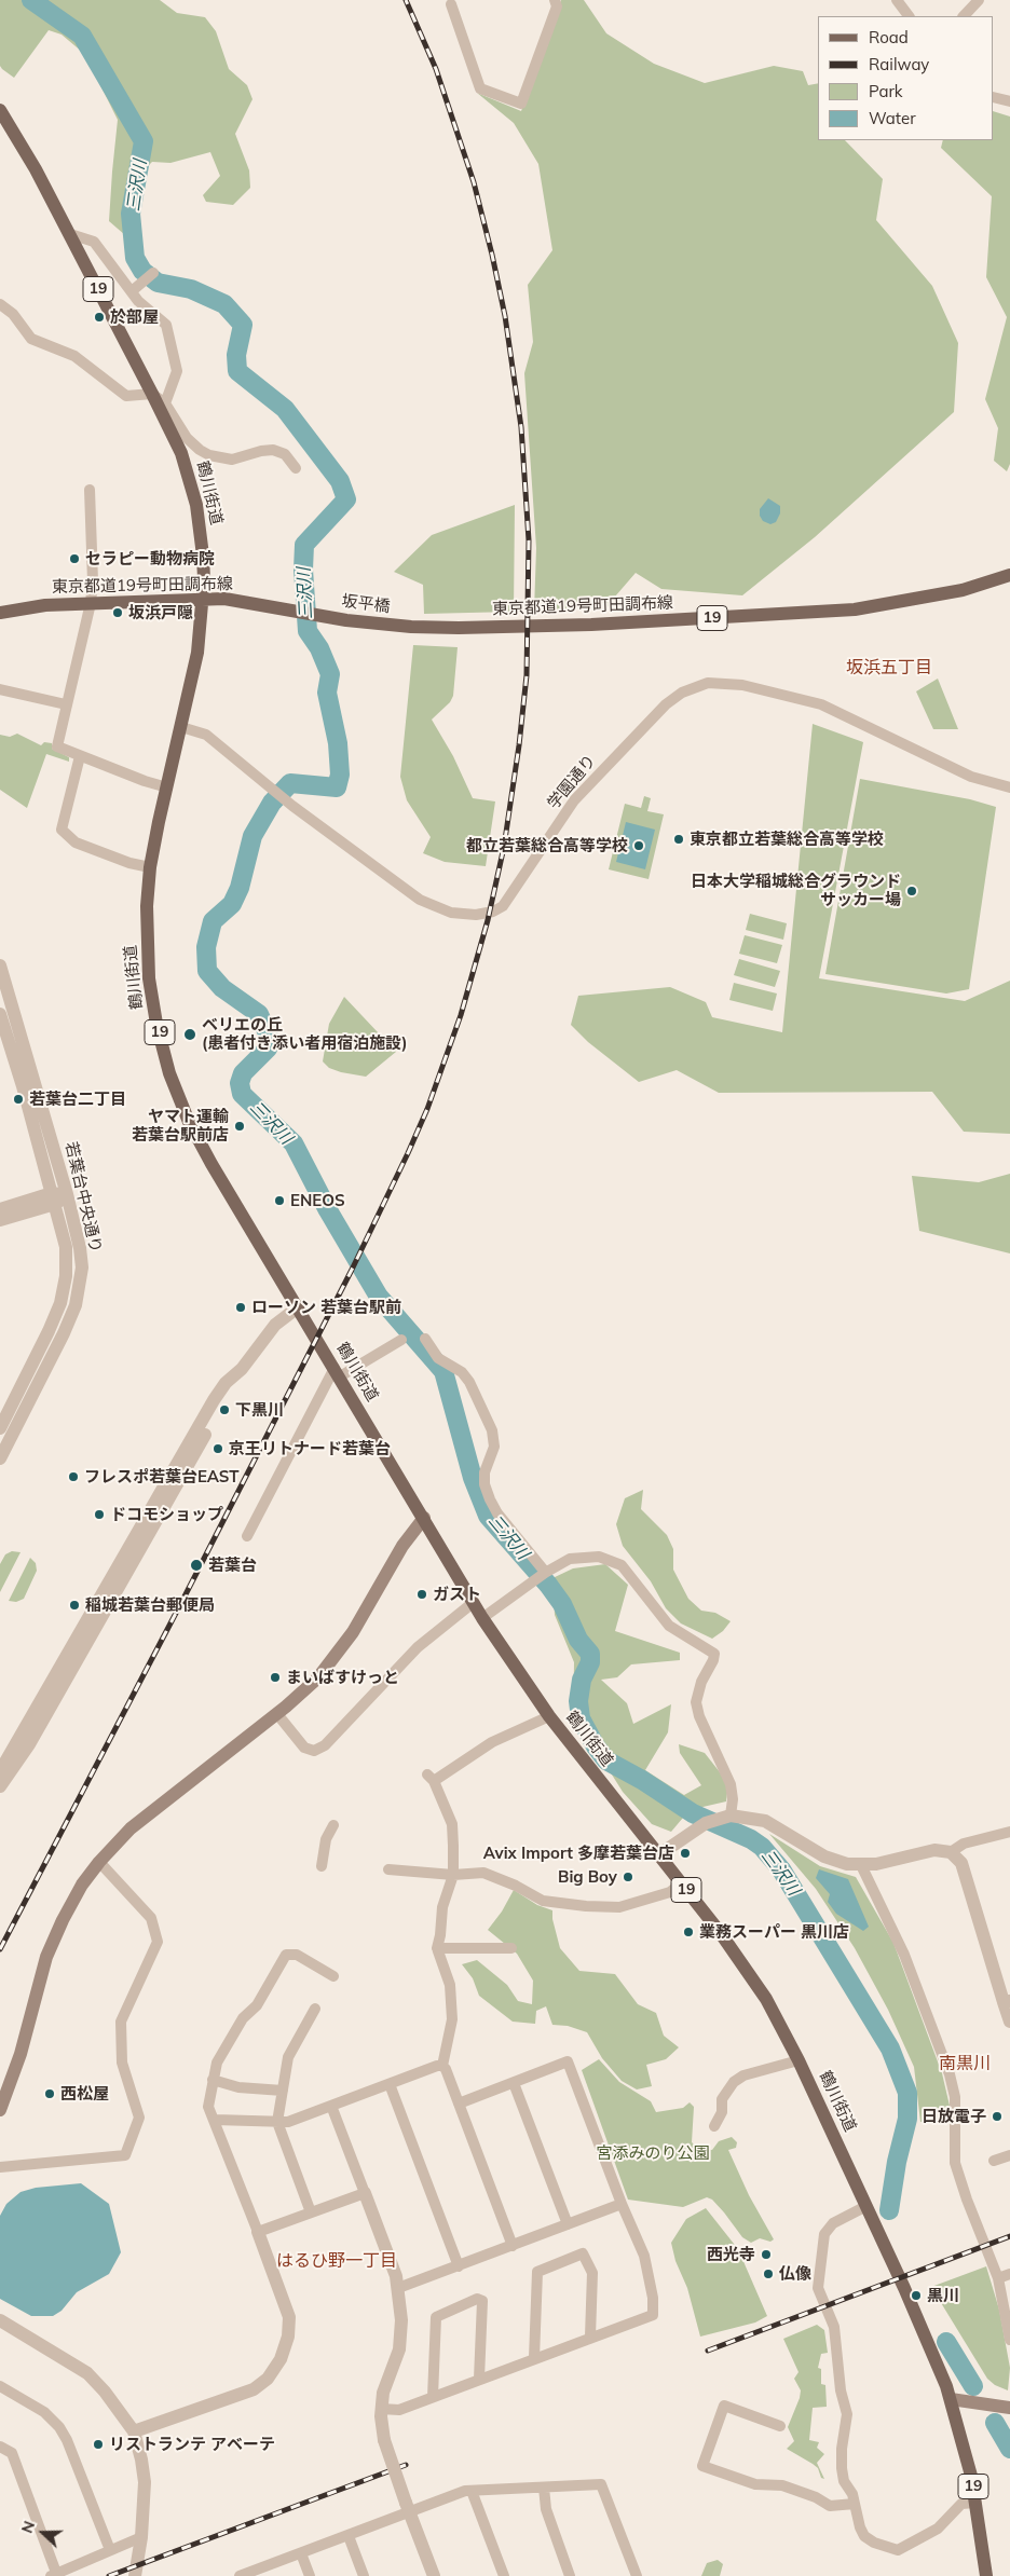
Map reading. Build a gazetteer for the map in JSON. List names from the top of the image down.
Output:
{
  "streets": {
    "main road": [
      "19",
      "鶴川街道",
      "東京都道19号町田調布線",
      "坂平橋"
    ],
    "street": ["学園通り", "若葉台中央通り"]
  },
  "crossings": [
    ["鶴川街道", "東京都道19号町田調布線"],
    ["鶴川街道", "学園通り"],
    ["東京都道19号町田調布線", "坂平橋"]
  ],
  "districts": ["坂浜五丁目", "南黒川", "はるひ野一丁目"],
  "water": ["三沢川"],
  "parks": ["宮添みのり公園"],
  "places": [
    "於部屋",
    "セラピー動物病院",
    "坂浜戸隠",
    "東京都立若葉総合高等学校",
    "都立若葉総合高等学校",
    "日本大学稲城総合グラウンド サッカー場",
    "ベリエの丘 (患者付き添い者用宿泊施設)",
    "若葉台二丁目",
    "ヤマト運輸 若葉台駅前店",
    "ENEOS",
    "ローソン 若葉台駅前",
    "下黒川",
    "京王リトナード若葉台",
    "フレスポ若葉台EAST",
    "ドコモショップ",
    "若葉台",
    "ガスト",
    "稲城若葉台郵便局",
    "まいばすけっと",
    "Avix Import 多摩若葉台店",
    "Big Boy",
    "業務スーパー 黒川店",
    "西松屋",
    "日放電子",
    "西光寺",
    "仏像",
    "黒川",
    "リストランテ アベーテ"
  ],
  "legend": [
    "Road",
    "Railway",
    "Park",
    "Water"
  ],
  "north": "left"
}
